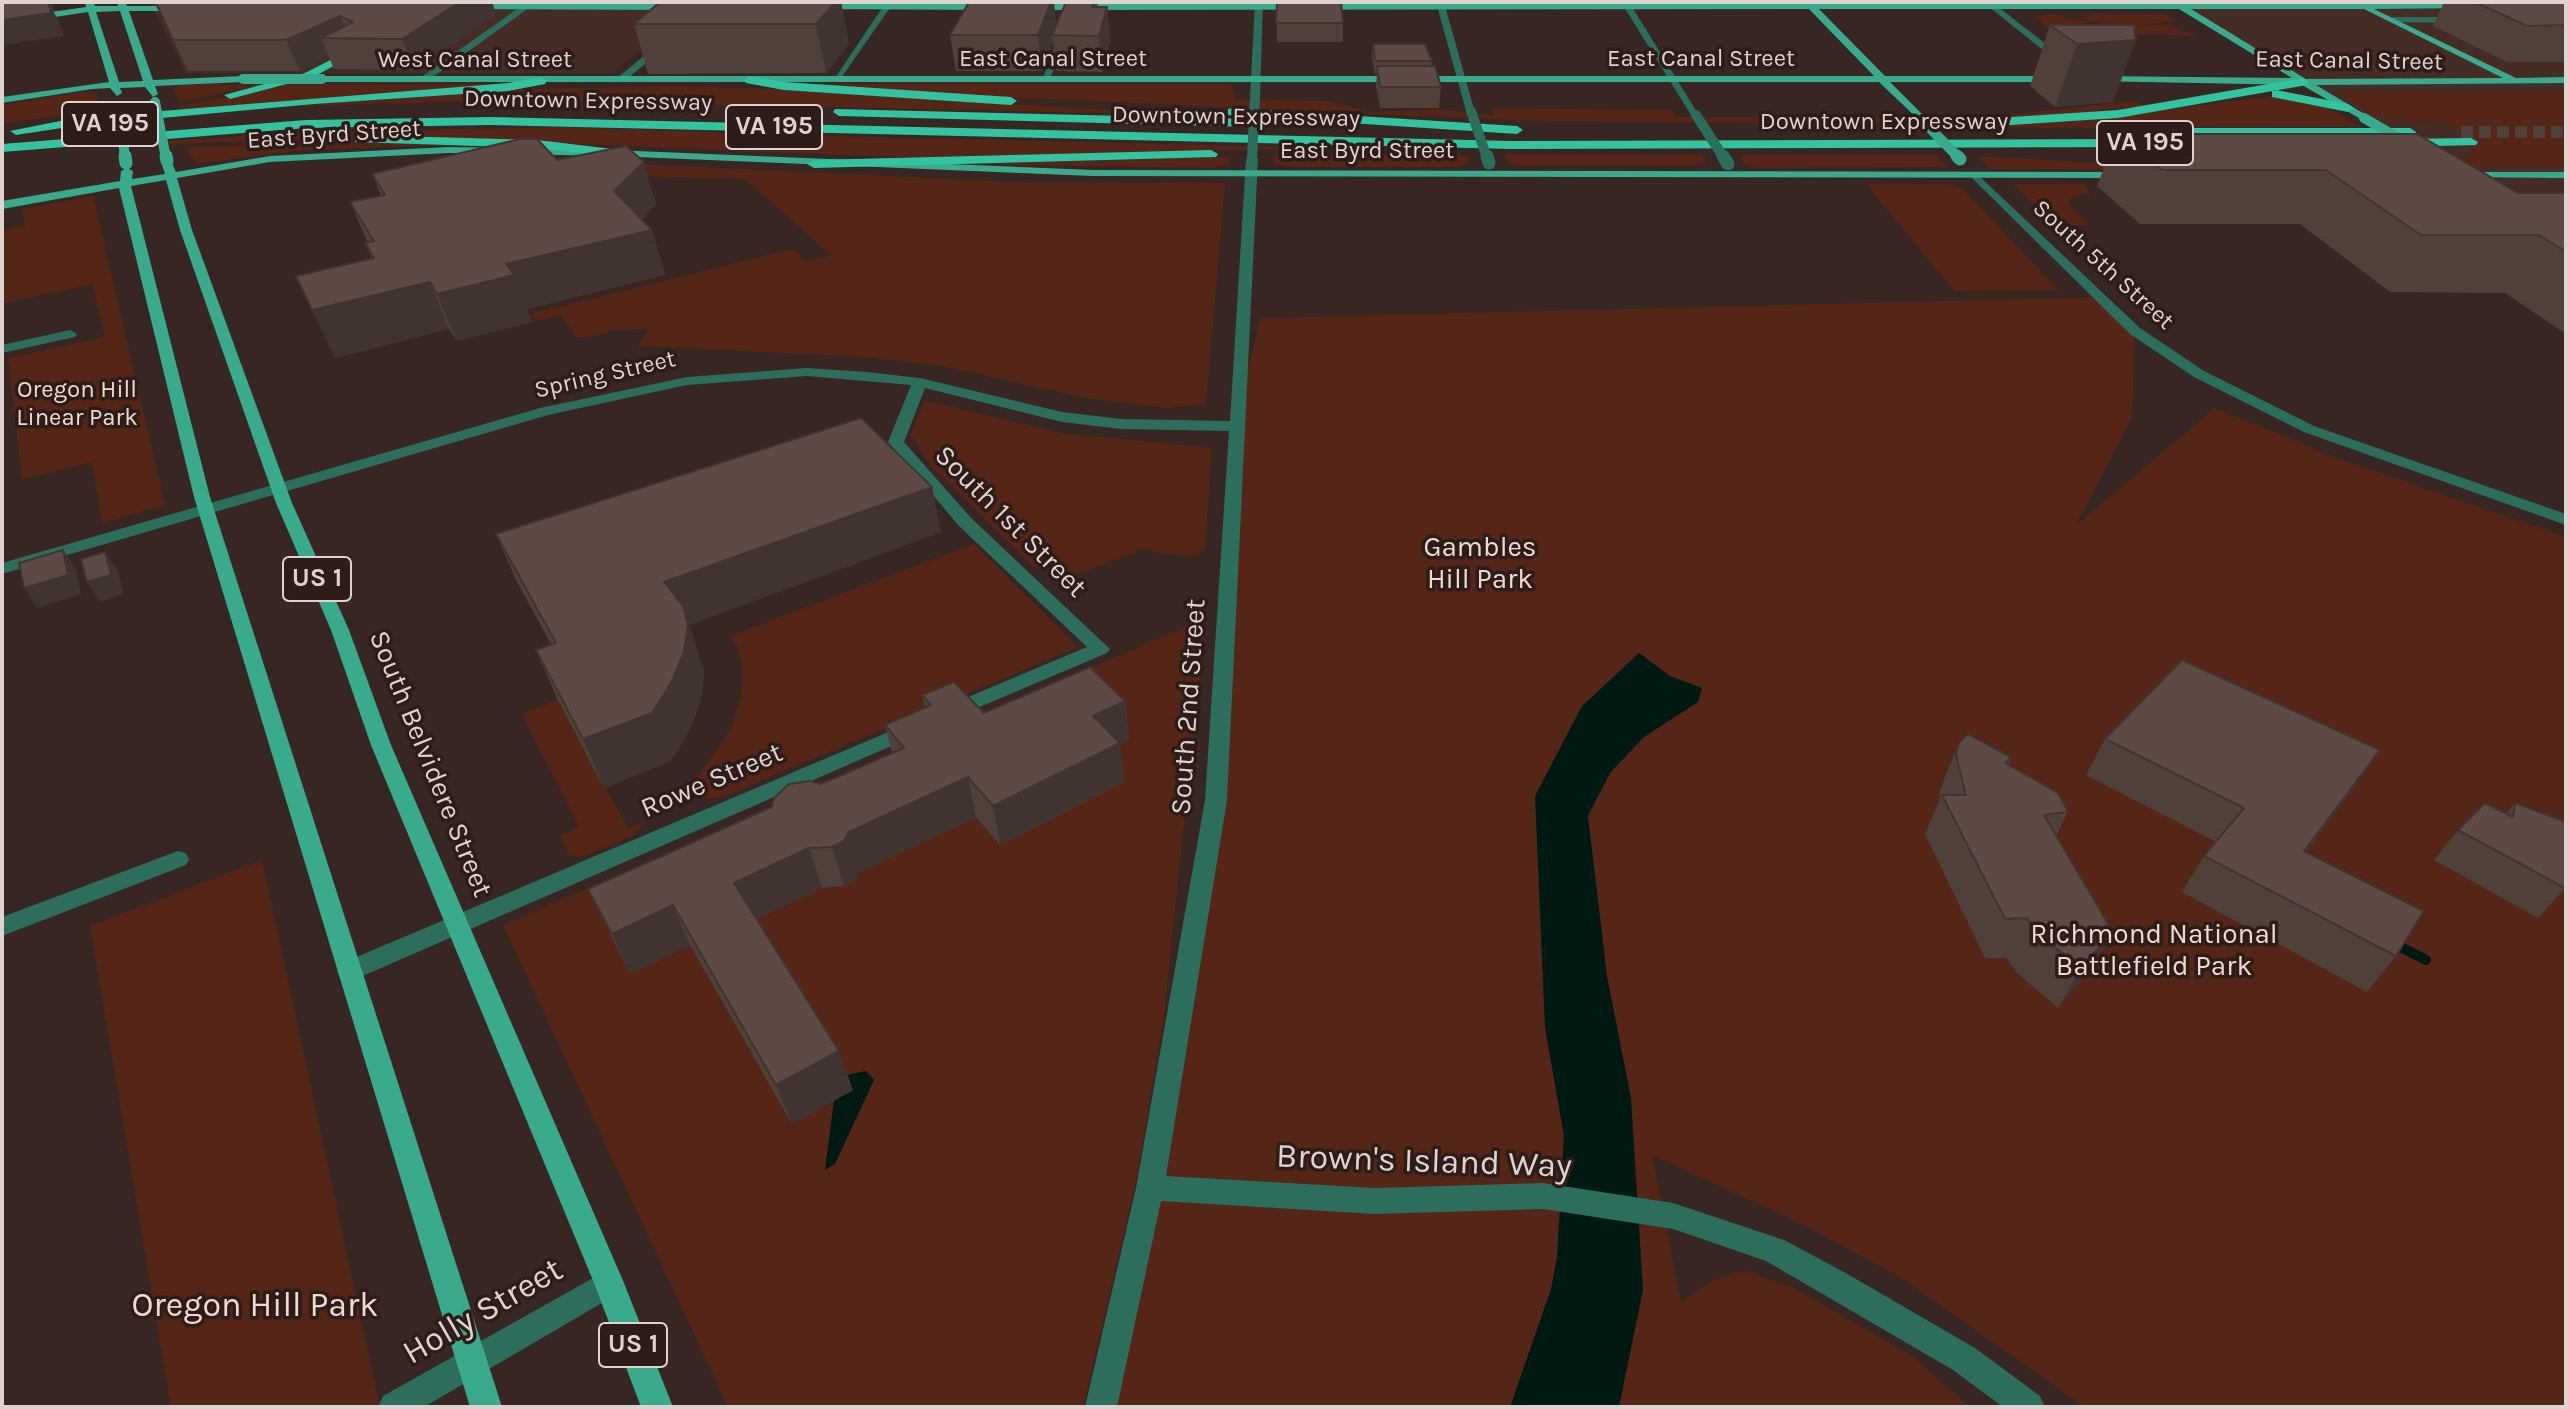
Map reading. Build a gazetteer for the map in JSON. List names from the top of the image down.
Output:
{
  "streets": {
    "highway": ["Downtown Expressway", "VA 195"],
    "main road": [
      "East Canal Street",
      "West Canal Street",
      "East Byrd Street",
      "South 5th Street",
      "US 1",
      "South Belvidere Street"
    ],
    "street": [
      "Spring Street",
      "South 1st Street",
      "South 2nd Street",
      "Rowe Street",
      "Brown's Island Way",
      "Holly Street"
    ]
  },
  "crossings": [
    ["East Canal Street", "West Canal Street"],
    ["East Canal Street", "South 5th Street"],
    ["East Canal Street", "South 2nd Street"],
    ["West Canal Street", "South Belvidere Street"],
    ["East Byrd Street", "South 5th Street"],
    ["East Byrd Street", "South 2nd Street"],
    ["East Byrd Street", "South Belvidere Street"],
    ["Spring Street", "South 1st Street"],
    ["Spring Street", "South 2nd Street"],
    ["Spring Street", "South Belvidere Street"],
    ["South 1st Street", "Rowe Street"],
    ["South 2nd Street", "Brown's Island Way"],
    ["South Belvidere Street", "Rowe Street"],
    ["South Belvidere Street", "Holly Street"]
  ],
  "parks": [
    "Oregon Hill Linear Park",
    "Gambles Hill Park",
    "Richmond National Battlefield Park",
    "Oregon Hill Park"
  ]
}
